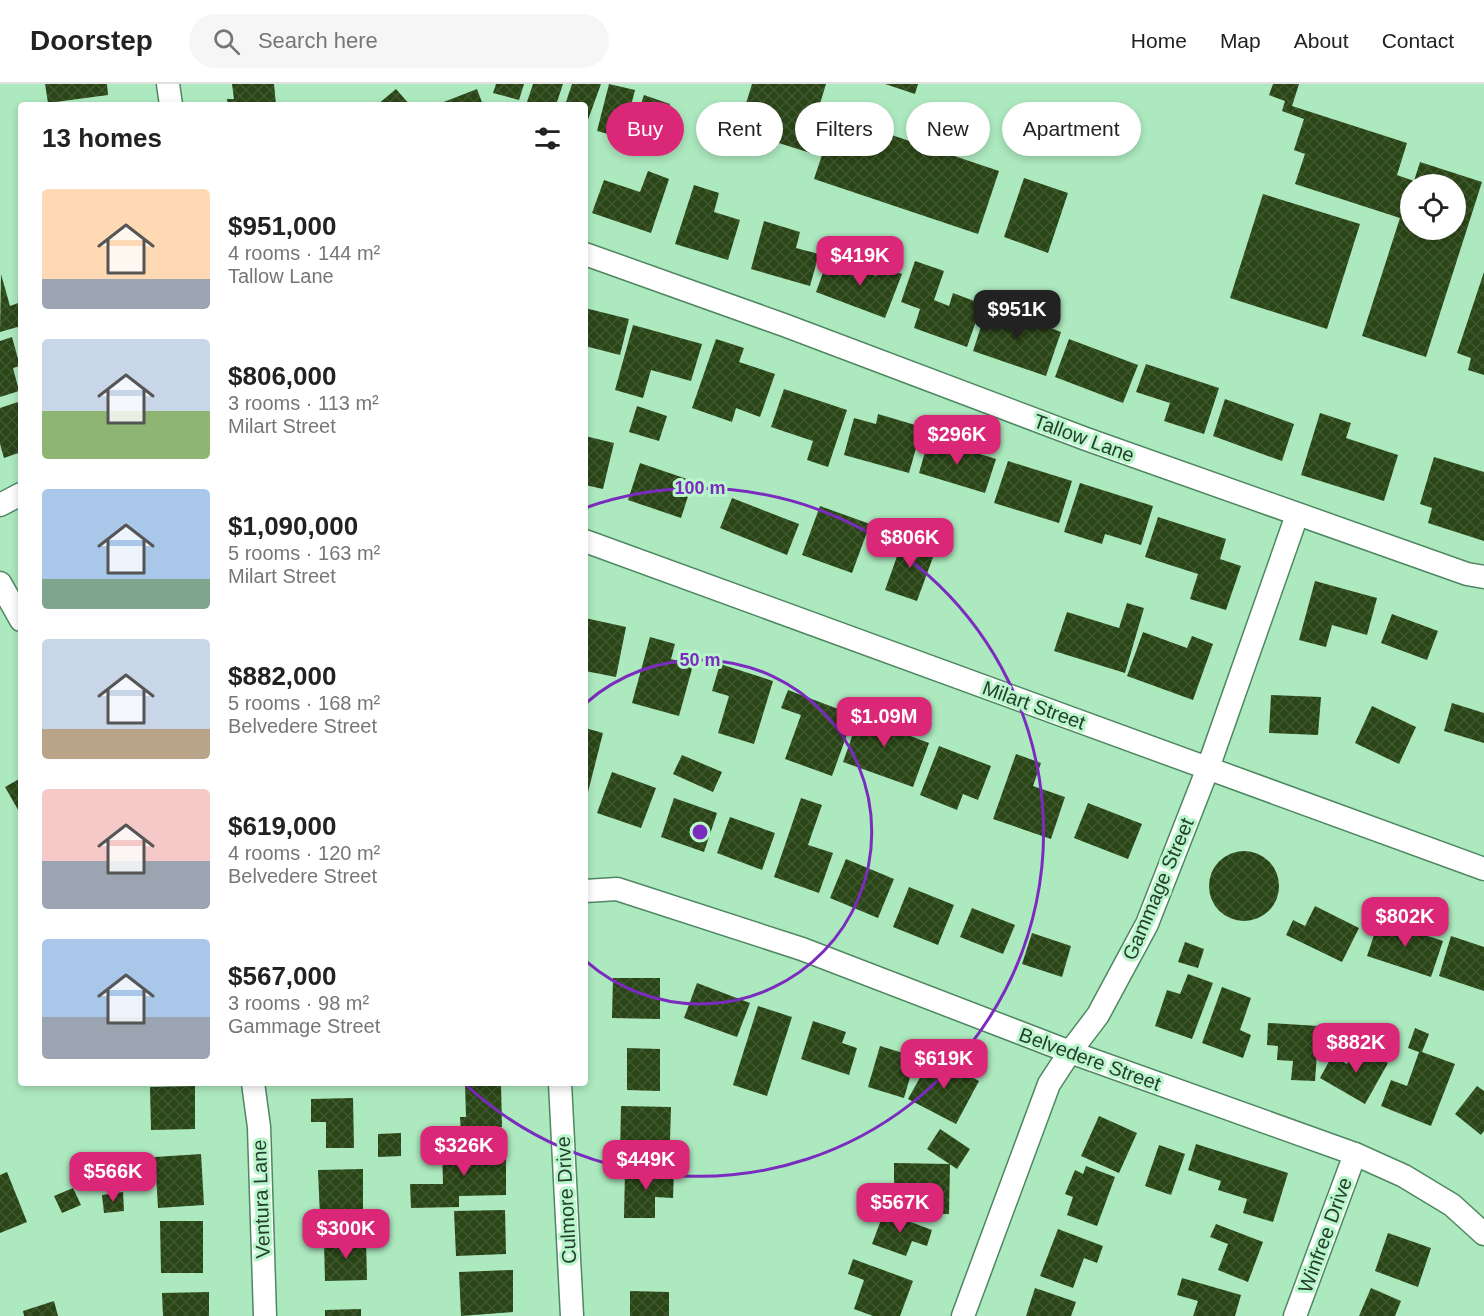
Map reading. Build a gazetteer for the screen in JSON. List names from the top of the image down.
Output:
{
  "streets": {
    "street": [
      "Tallow Lane",
      "Milart Street",
      "Gammage Street",
      "Belvedere Street",
      "Ventura Lane",
      "Culmore Drive",
      "Winfree Drive"
    ]
  },
  "crossings": [
    ["Tallow Lane", "Gammage Street"],
    ["Milart Street", "Gammage Street"],
    ["Gammage Street", "Belvedere Street"],
    ["Belvedere Street", "Winfree Drive"]
  ],
  "page": {
    "header": "Doorstep",
    "search": "Search here",
    "nav": [
      "Home",
      "Map",
      "About",
      "Contact"
    ],
    "chip": [
      "Buy",
      "Rent",
      "Filters",
      "New",
      "Apartment"
    ],
    "heading": "13 homes",
    "list": [
      {
        "name": "$951,000",
        "note": "4 rooms · 144 m² · Tallow Lane"
      },
      {
        "name": "$806,000",
        "note": "3 rooms · 113 m² · Milart Street"
      },
      {
        "name": "$1,090,000",
        "note": "5 rooms · 163 m² · Milart Street"
      },
      {
        "name": "$882,000",
        "note": "5 rooms · 168 m² · Belvedere Street"
      },
      {
        "name": "$619,000",
        "note": "4 rooms · 120 m² · Belvedere Street"
      },
      {
        "name": "$567,000",
        "note": "3 rooms · 98 m² · Gammage Street"
      }
    ],
    "price": [
      "$419K",
      "$951K",
      "$296K",
      "$806K",
      "$1.09M",
      "$802K",
      "$882K",
      "$619K",
      "$326K",
      "$449K",
      "$566K",
      "$567K",
      "$300K"
    ]
  },
  "rings": ["100 m", "50 m"]
}
